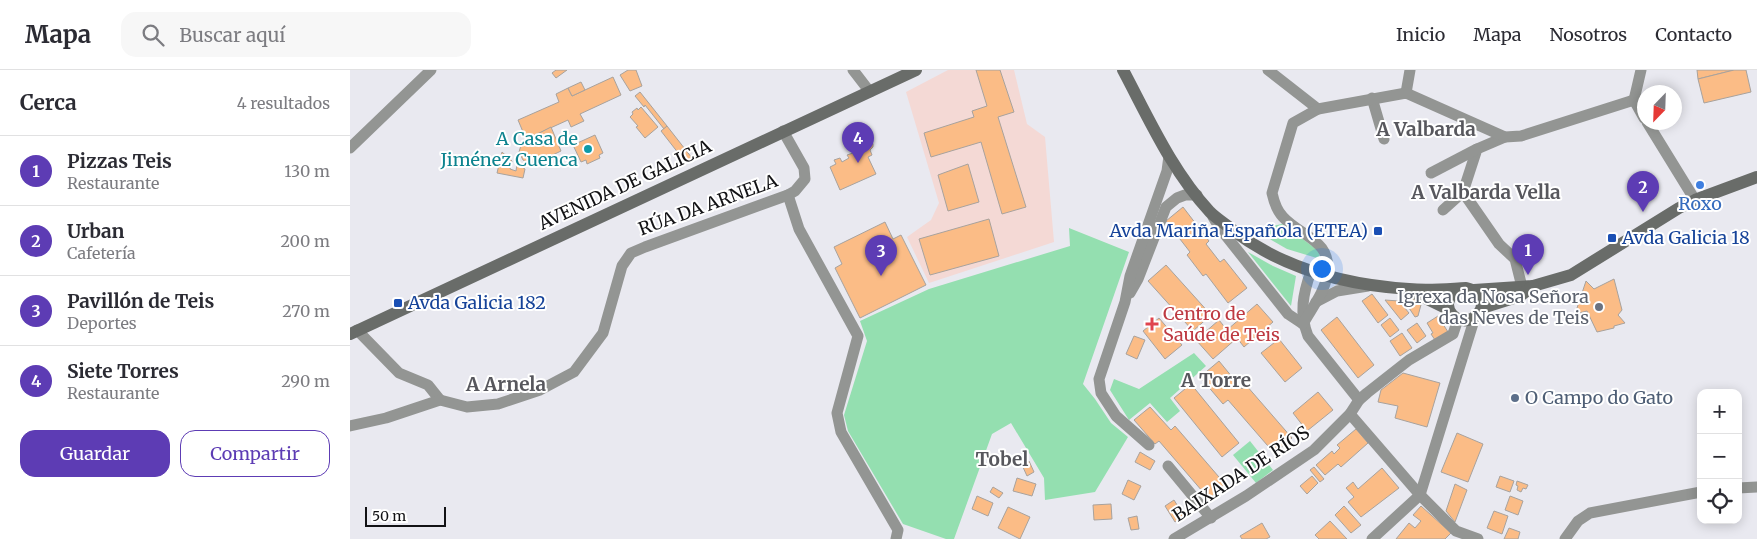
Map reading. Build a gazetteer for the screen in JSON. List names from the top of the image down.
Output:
{
  "streets": {
    "main road": ["AVENIDA DE GALICIA"],
    "street": ["RÚA DA ARNELA", "BAIXADA DE RÍOS"]
  },
  "crossings": [
    ["AVENIDA DE GALICIA", "RÚA DA ARNELA"]
  ],
  "districts": [
    "A Valbarda",
    "A Valbarda Vella",
    "A Torre",
    "A Arnela",
    "Tobel"
  ],
  "places": {
    "other": [
      "A Casa de Jiménez Cuenca",
      "Roxo",
      "Igrexa da Nosa Señora das Neves de Teis",
      "O Campo do Gato"
    ],
    "transit": ["Avda Mariña Española (ETEA)", "Avda Galicia 18", "Avda Galicia 182"],
    "health": ["Centro de Saúde de Teis"]
  },
  "scale_bar": "50 m",
  "north": "bottom left",
  "page": {
    "header": "Mapa",
    "search": "Buscar aquí",
    "nav": [
      "Inicio",
      "Mapa",
      "Nosotros",
      "Contacto"
    ],
    "heading": ["Cerca", "4 resultados"],
    "pins": [
      "4",
      "2",
      "1",
      "3"
    ],
    "list": [
      {
        "mark": "1",
        "name": "Pizzas Teis",
        "note": "Restaurante",
        "value": "130 m"
      },
      {
        "mark": "2",
        "name": "Urban",
        "note": "Cafetería",
        "value": "200 m"
      },
      {
        "mark": "3",
        "name": "Pavillón de Teis",
        "note": "Deportes",
        "value": "270 m"
      },
      {
        "mark": "4",
        "name": "Siete Torres",
        "note": "Restaurante",
        "value": "290 m"
      }
    ],
    "map_buttons": ["+", "−"],
    "buttons": ["Guardar", "Compartir"],
    "scale": "50 m"
  }
}
